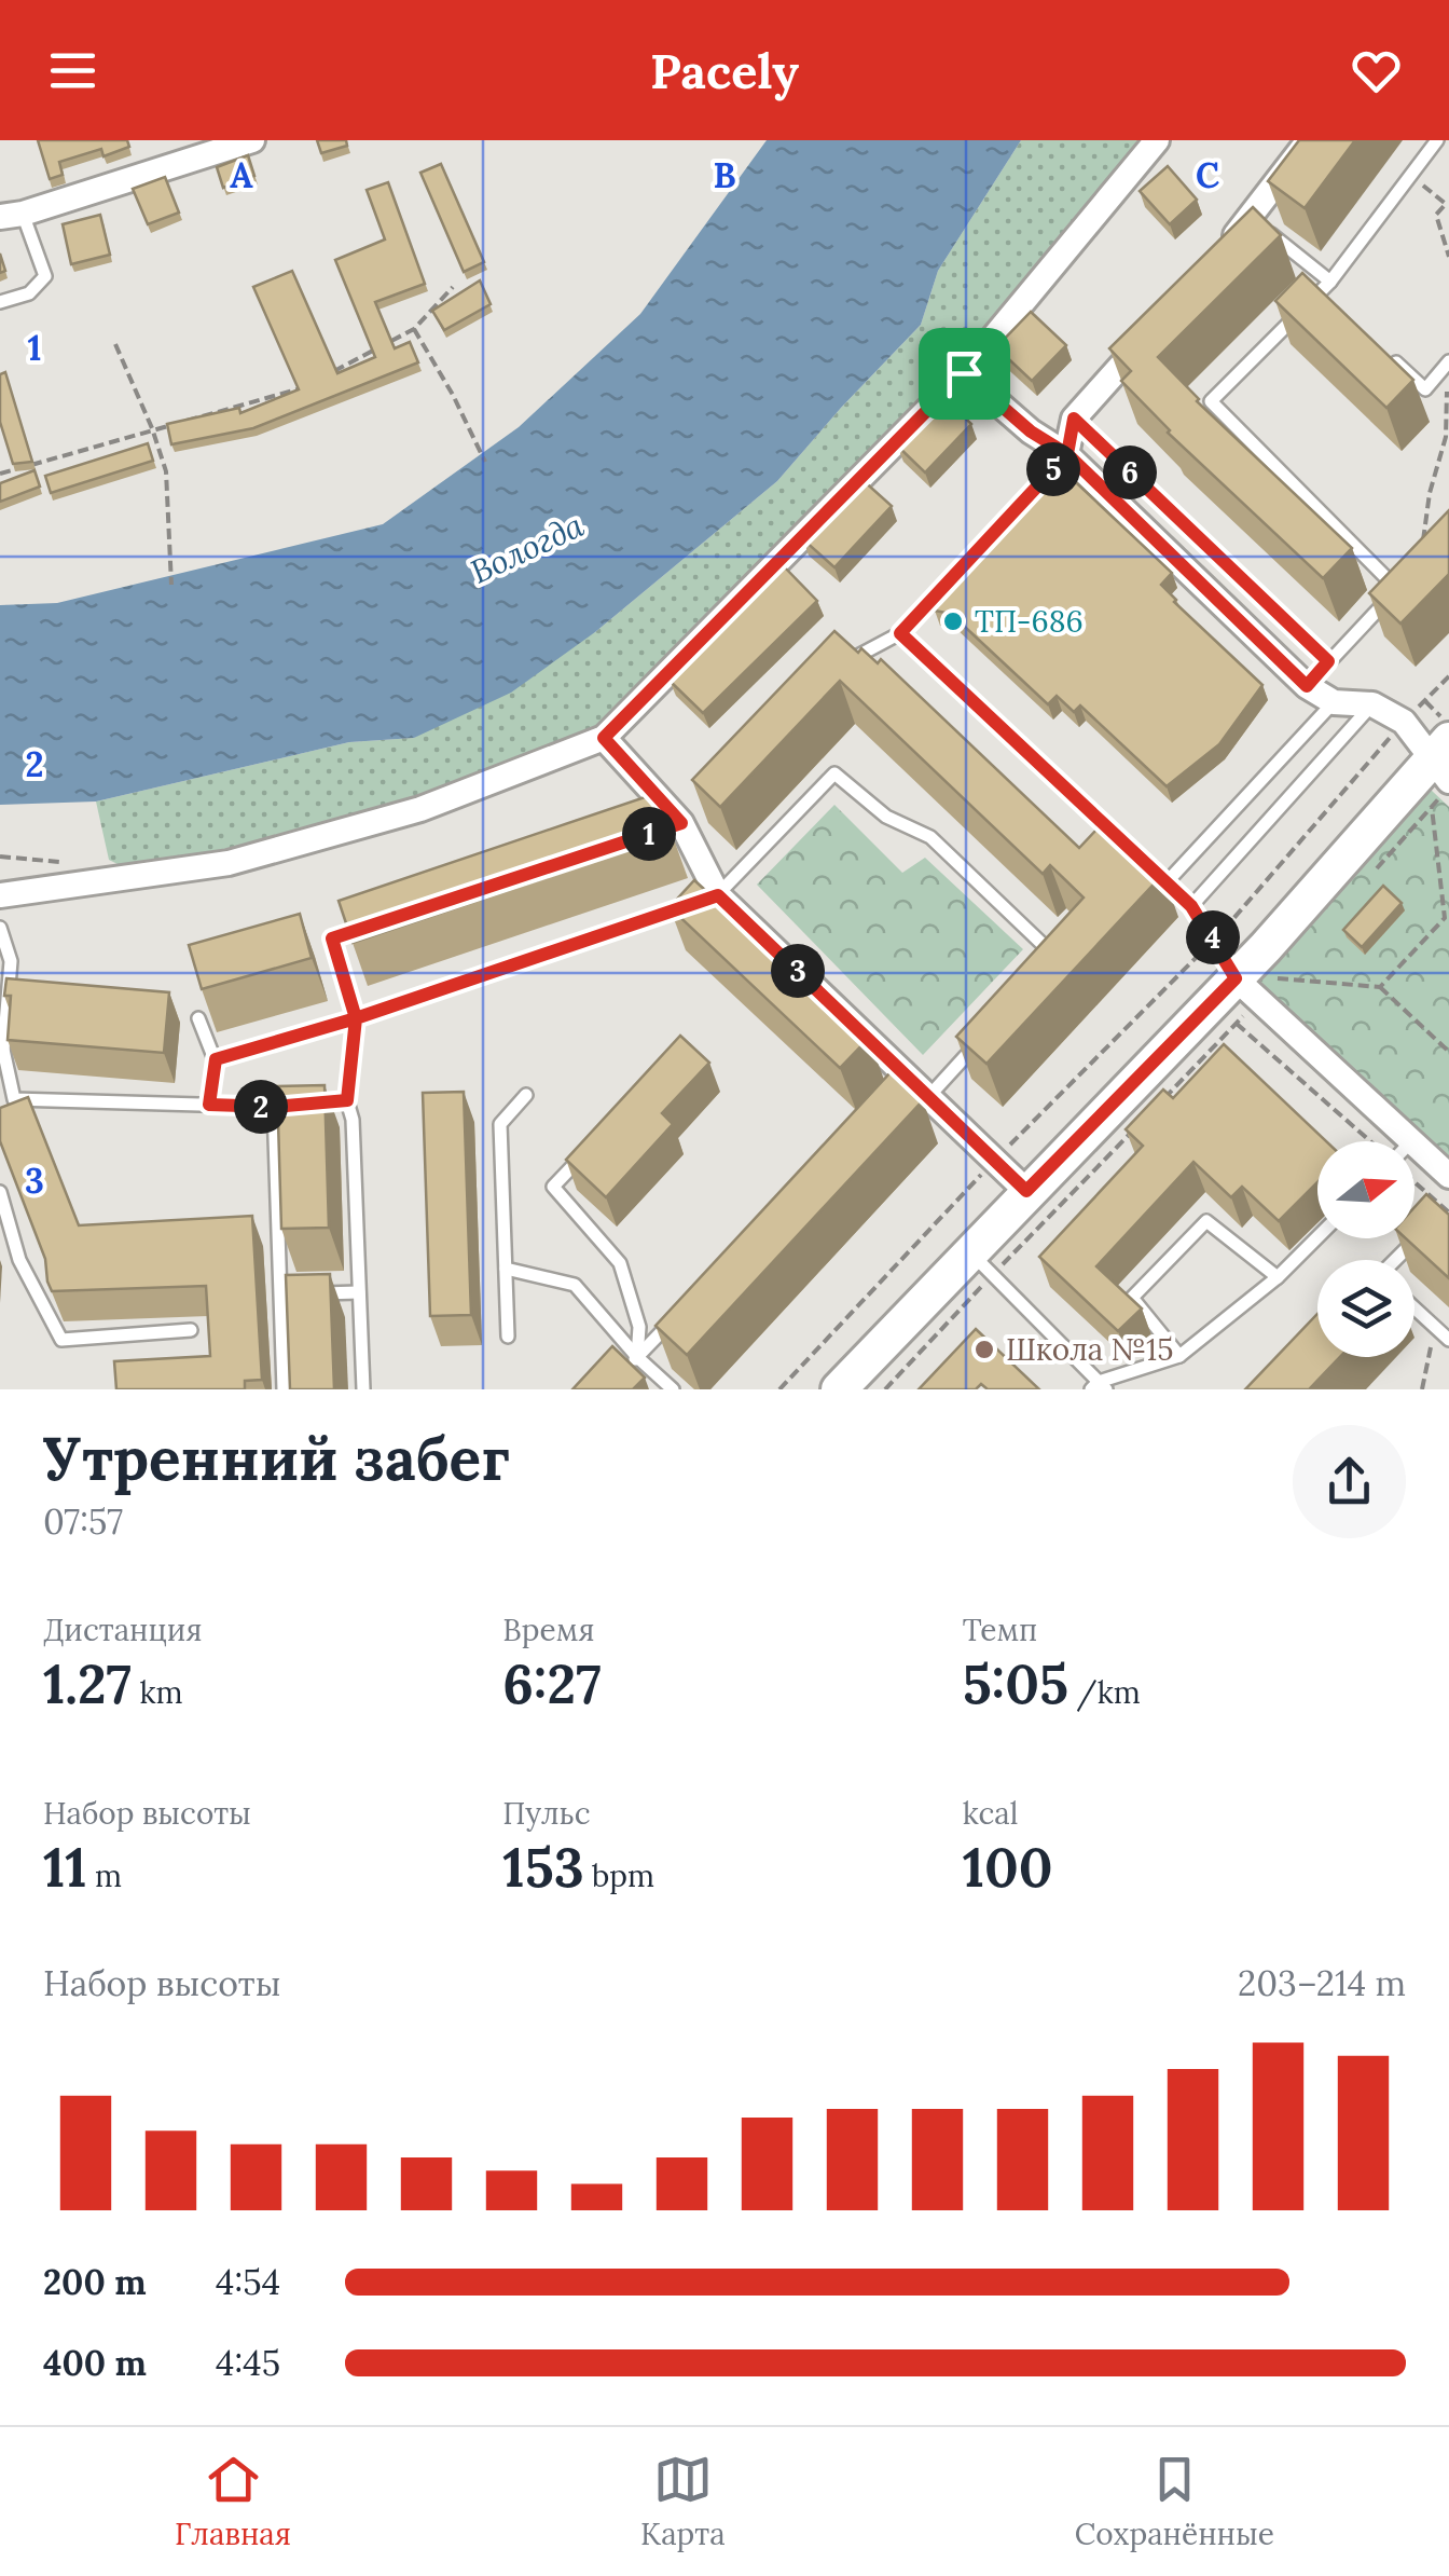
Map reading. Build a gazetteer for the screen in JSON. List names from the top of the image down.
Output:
{
  "water": ["Вологда"],
  "places": ["ТП-686", "Школа №15"],
  "north": "right",
  "page": {
    "header": "Pacely",
    "pins": [
      "5",
      "6",
      "1",
      "4",
      "3",
      "2"
    ],
    "heading": ["Утренний забег", "07:57"],
    "stats": [
      ["Дистанция", "1.27 km"],
      ["Время", "6:27"],
      ["Темп", "5:05 /km"],
      ["Набор высоты", "11 m"],
      ["Пульс", "153 bpm"],
      ["kcal", "100"]
    ],
    "chart": ["Набор высоты", "203–214 m"],
    "list": [
      {
        "name": "200 m",
        "note": "4:54"
      },
      {
        "name": "400 m",
        "note": "4:45"
      }
    ],
    "tabs": ["Главная", "Карта", "Сохранённые"]
  },
  "grid": {
    "columns": ["A", "B", "C"],
    "rows": ["1", "2", "3"]
  }
}
